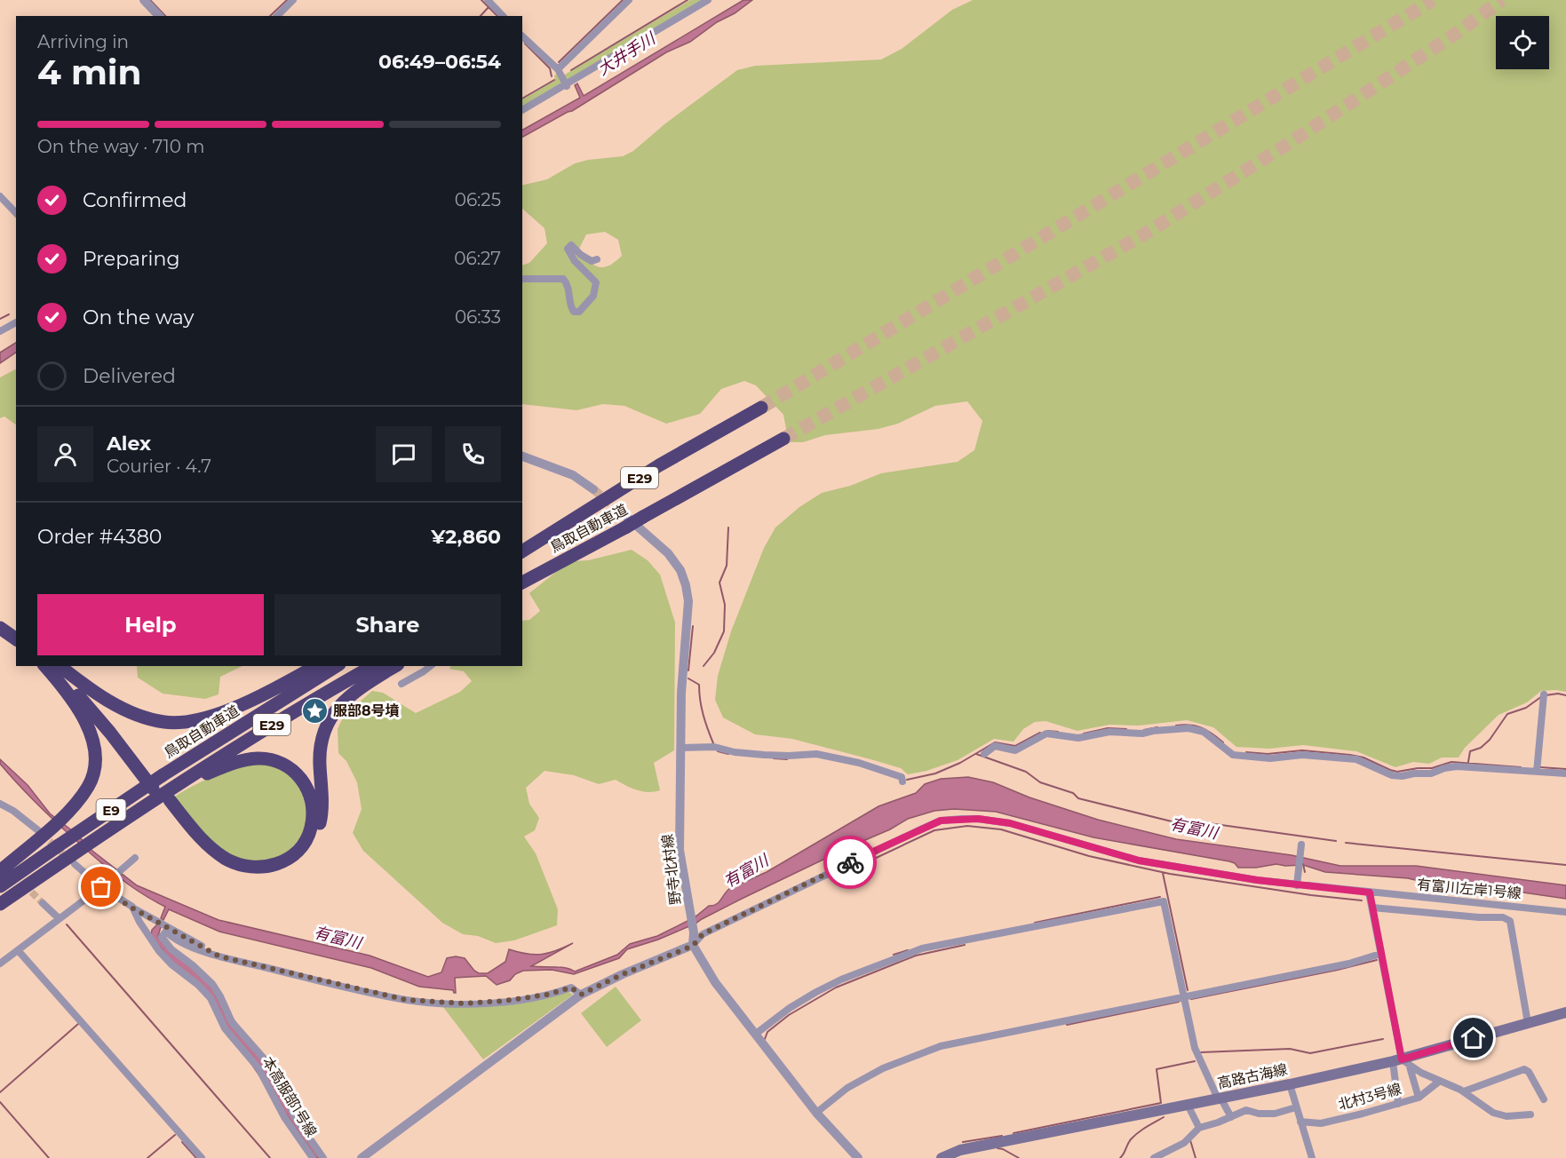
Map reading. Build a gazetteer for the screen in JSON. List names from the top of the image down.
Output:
{
  "streets": {
    "highway": ["E29", "鳥取自動車道", "E9"],
    "main road": ["高路古海線"],
    "street": [
      "野寺北村線",
      "有富川左岸1号線",
      "本高服部1号線",
      "北村3号線"
    ]
  },
  "crossings": [
    ["E29", "鳥取自動車道"],
    ["E29", "E9"],
    ["鳥取自動車道", "E9"],
    ["鳥取自動車道", "野寺北村線"],
    ["E9", "本高服部1号線"]
  ],
  "water": ["大井手川", "有富川"],
  "places": {
    "place": ["服部8号墳"]
  },
  "page": {
    "heading": ["4 min", "Arriving in", "06:49–06:54"],
    "panel": [
      "Alex",
      "Courier · 4.7",
      "Order #4380",
      "¥2,860"
    ],
    "bar": "On the way · 710 m",
    "list": [
      ["Confirmed", "06:25"],
      ["Preparing", "06:27"],
      ["On the way", "06:33"],
      "Delivered"
    ],
    "buttons": ["Help", "Share"]
  }
}
